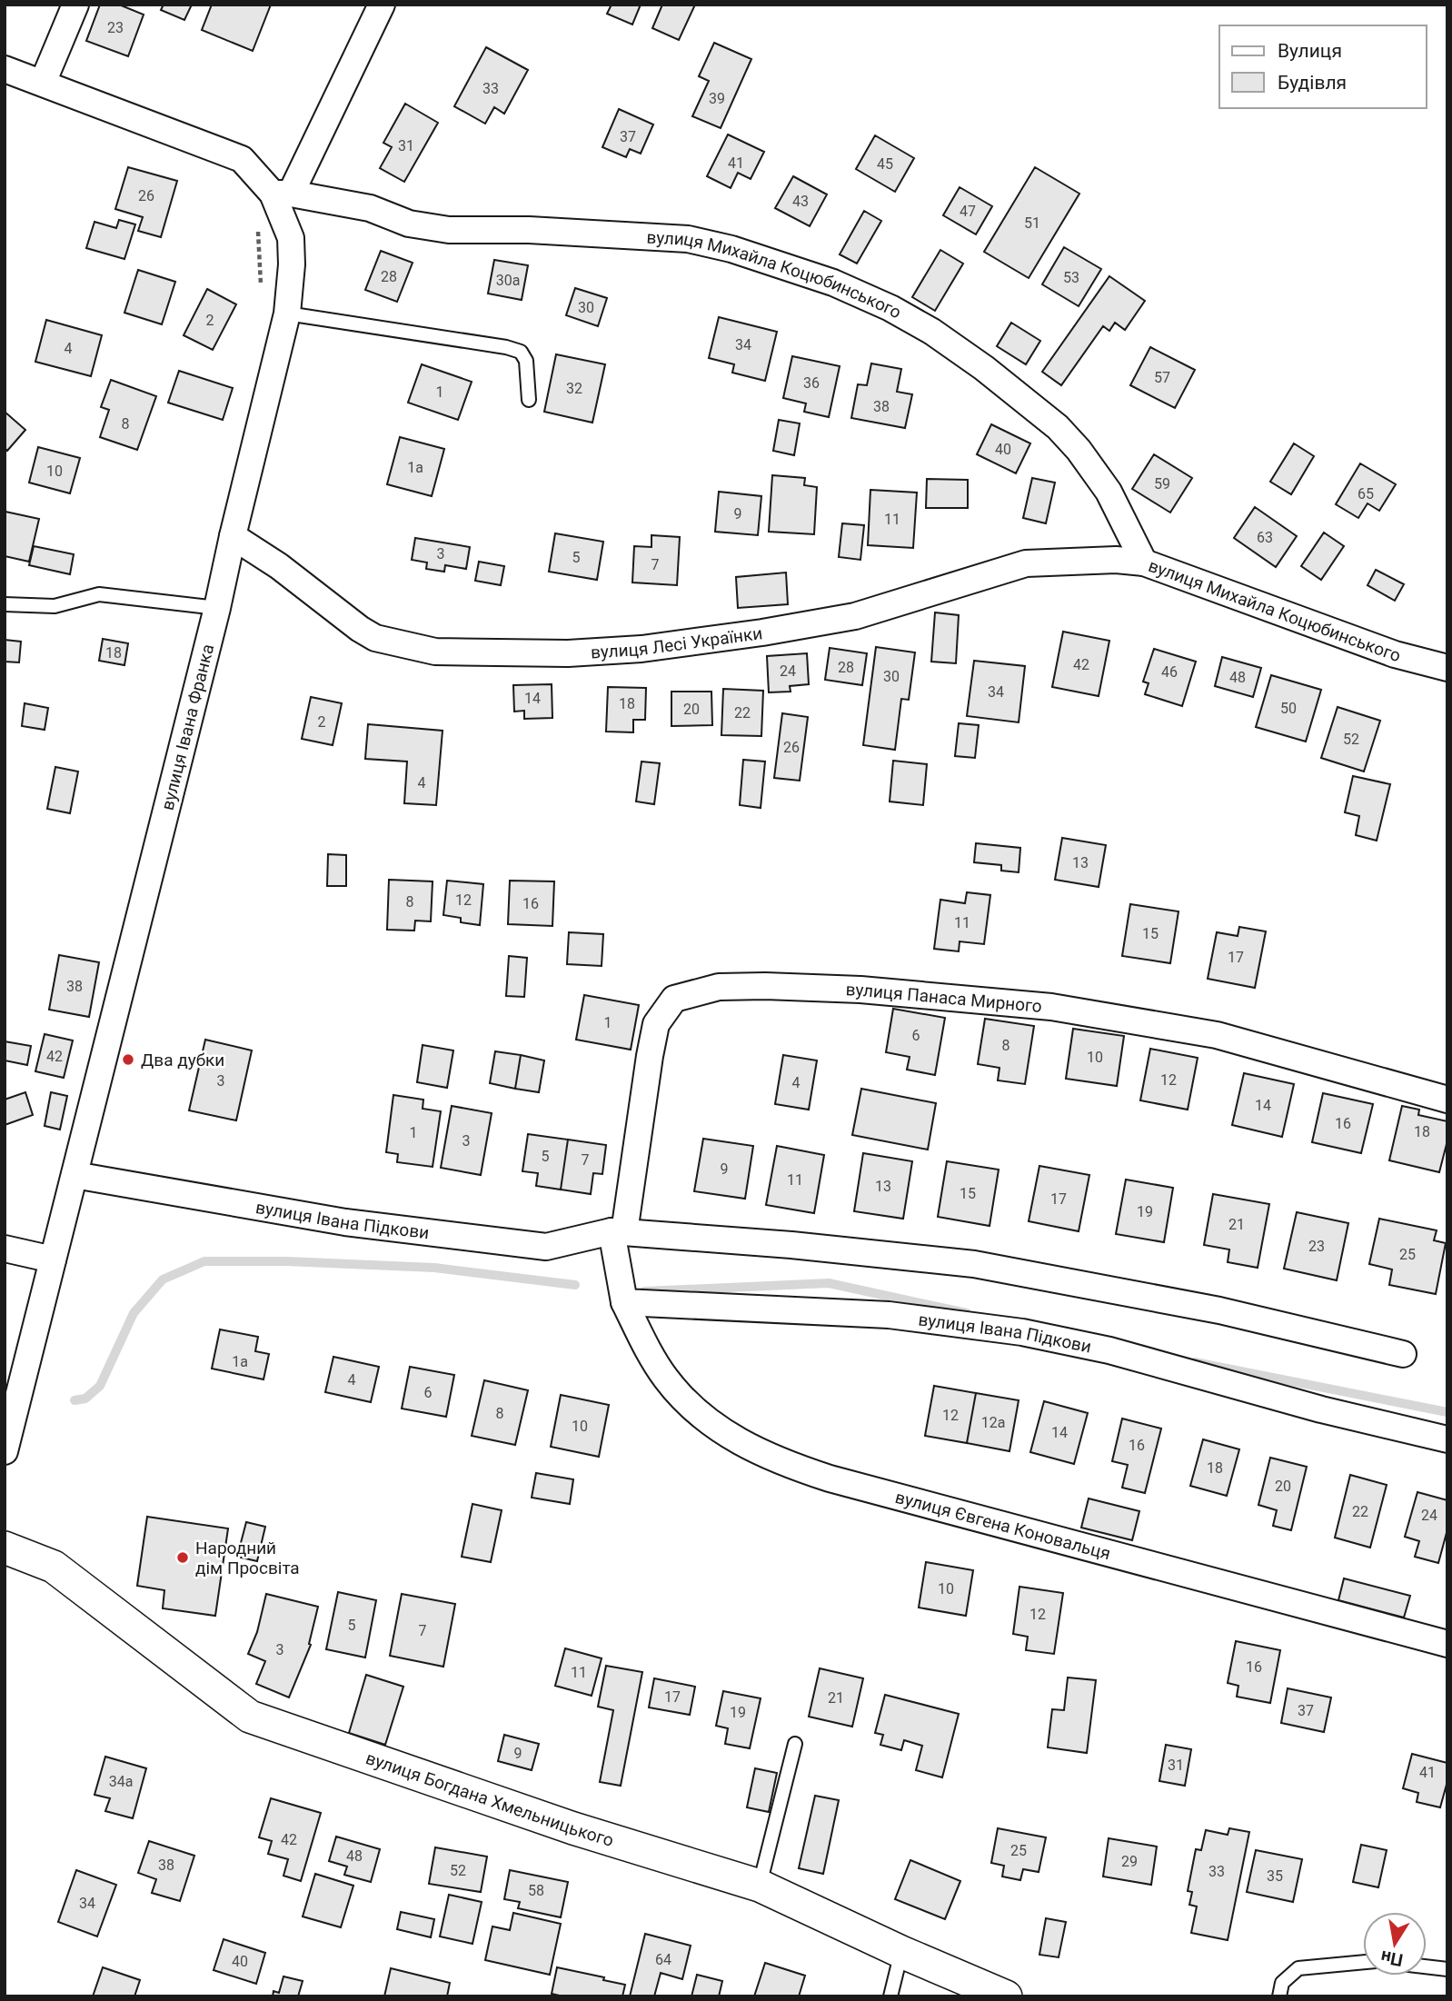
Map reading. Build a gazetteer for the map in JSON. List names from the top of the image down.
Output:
{
  "streets": {
    "street": [
      "вулиця Михайла Коцюбинського",
      "вулиця Лесі Українки",
      "вулиця Івана Франка",
      "вулиця Панаса Мирного",
      "вулиця Івана Підкови",
      "вулиця Євгена Коновальця",
      "вулиця Богдана Хмельницького"
    ]
  },
  "crossings": [
    ["вулиця Михайла Коцюбинського", "вулиця Лесі Українки"],
    ["вулиця Михайла Коцюбинського", "вулиця Івана Франка"],
    ["вулиця Лесі Українки", "вулиця Івана Франка"],
    ["вулиця Івана Франка", "вулиця Івана Підкови"],
    ["вулиця Панаса Мирного", "вулиця Івана Підкови"],
    ["вулиця Івана Підкови", "вулиця Євгена Коновальця"]
  ],
  "places": ["Два дубки", "Народний дім Просвіта"],
  "house_numbers": [
    "23",
    "33",
    "39",
    "37",
    "31",
    "41",
    "45",
    "26",
    "43",
    "47",
    "51",
    "28",
    "53",
    "30а",
    "30",
    "2",
    "34",
    "4",
    "57",
    "36",
    "32",
    "1",
    "38",
    "8",
    "40",
    "1а",
    "10",
    "59",
    "65",
    "9",
    "11",
    "63",
    "3",
    "5",
    "7",
    "18",
    "42",
    "28",
    "24",
    "46",
    "30",
    "48",
    "34",
    "14",
    "18",
    "50",
    "20",
    "22",
    "2",
    "52",
    "26",
    "4",
    "13",
    "12",
    "8",
    "16",
    "11",
    "15",
    "17",
    "38",
    "1",
    "6",
    "8",
    "42",
    "10",
    "12",
    "3",
    "4",
    "14",
    "16",
    "18",
    "1",
    "3",
    "5",
    "7",
    "9",
    "11",
    "13",
    "15",
    "17",
    "19",
    "21",
    "23",
    "25",
    "1а",
    "4",
    "6",
    "8",
    "12",
    "12а",
    "10",
    "14",
    "16",
    "18",
    "20",
    "22",
    "24",
    "10",
    "12",
    "5",
    "7",
    "3",
    "16",
    "11",
    "17",
    "21",
    "37",
    "19",
    "9",
    "31",
    "41",
    "34а",
    "42",
    "25",
    "48",
    "29",
    "38",
    "52",
    "33",
    "35",
    "58",
    "34",
    "64",
    "40"
  ],
  "legend": ["Вулиця", "Будівля"],
  "north": "bottom"
}
